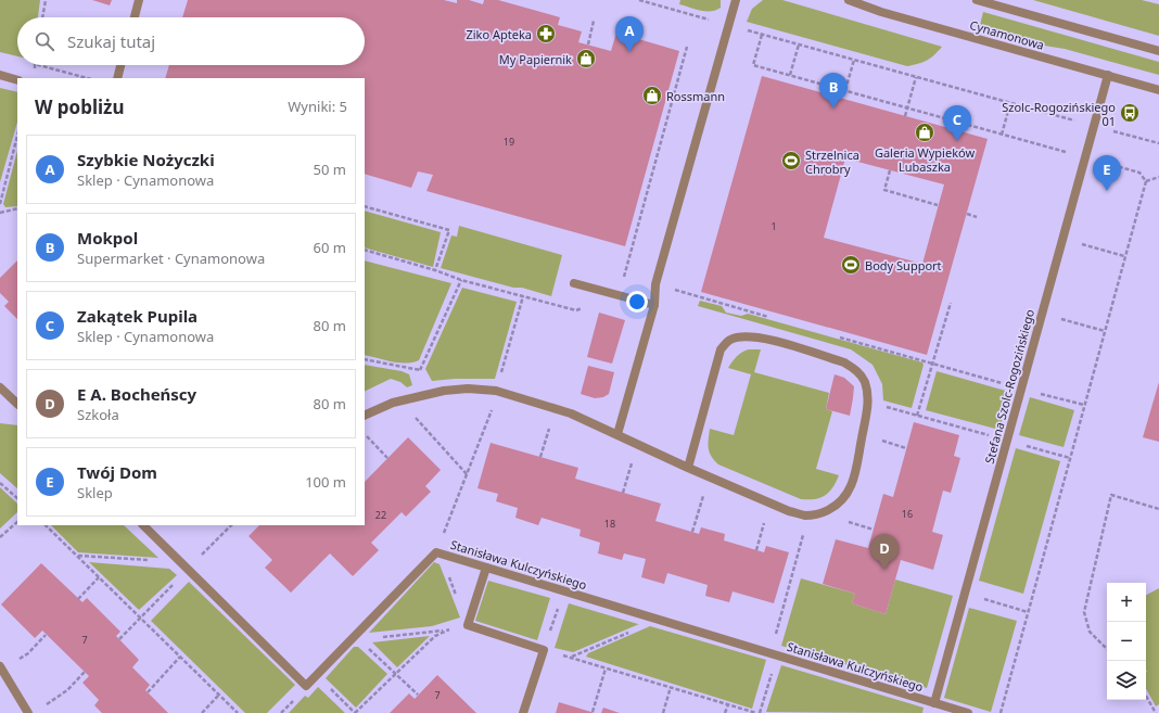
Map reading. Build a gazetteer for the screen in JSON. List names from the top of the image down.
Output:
{
  "streets": {
    "street": ["Cynamonowa", "Stefana Szolc-Rogozińskiego", "Stanisława Kulczyńskiego"]
  },
  "crossings": [
    ["Cynamonowa", "Stefana Szolc-Rogozińskiego"],
    ["Stefana Szolc-Rogozińskiego", "Stanisława Kulczyńskiego"]
  ],
  "places": {
    "pharmacy": ["Ziko Apteka"],
    "shop": ["My Papiernik", "Rossmann", "Galeria Wypieków Lubaszka"],
    "bus stop": ["Szolc-Rogozińskiego 01"],
    "sports": ["Strzelnica Chrobry", "Body Support"]
  },
  "house_numbers": [
    "19",
    "1",
    "16",
    "22",
    "18",
    "7",
    "7"
  ],
  "page": {
    "pins": [
      "A",
      "B",
      "C",
      "E",
      "D"
    ],
    "search": "Szukaj tutaj",
    "heading": ["W pobliżu", "Wyniki: 5"],
    "list": [
      {
        "mark": "A",
        "name": "Szybkie Nożyczki",
        "note": "Sklep · Cynamonowa",
        "value": "50 m"
      },
      {
        "mark": "B",
        "name": "Mokpol",
        "note": "Supermarket · Cynamonowa",
        "value": "60 m"
      },
      {
        "mark": "C",
        "name": "Zakątek Pupila",
        "note": "Sklep · Cynamonowa",
        "value": "80 m"
      },
      {
        "mark": "D",
        "name": "E A. Bocheńscy",
        "note": "Szkoła",
        "value": "80 m"
      },
      {
        "mark": "E",
        "name": "Twój Dom",
        "note": "Sklep",
        "value": "100 m"
      }
    ],
    "map_buttons": ["+", "−"]
  }
}
